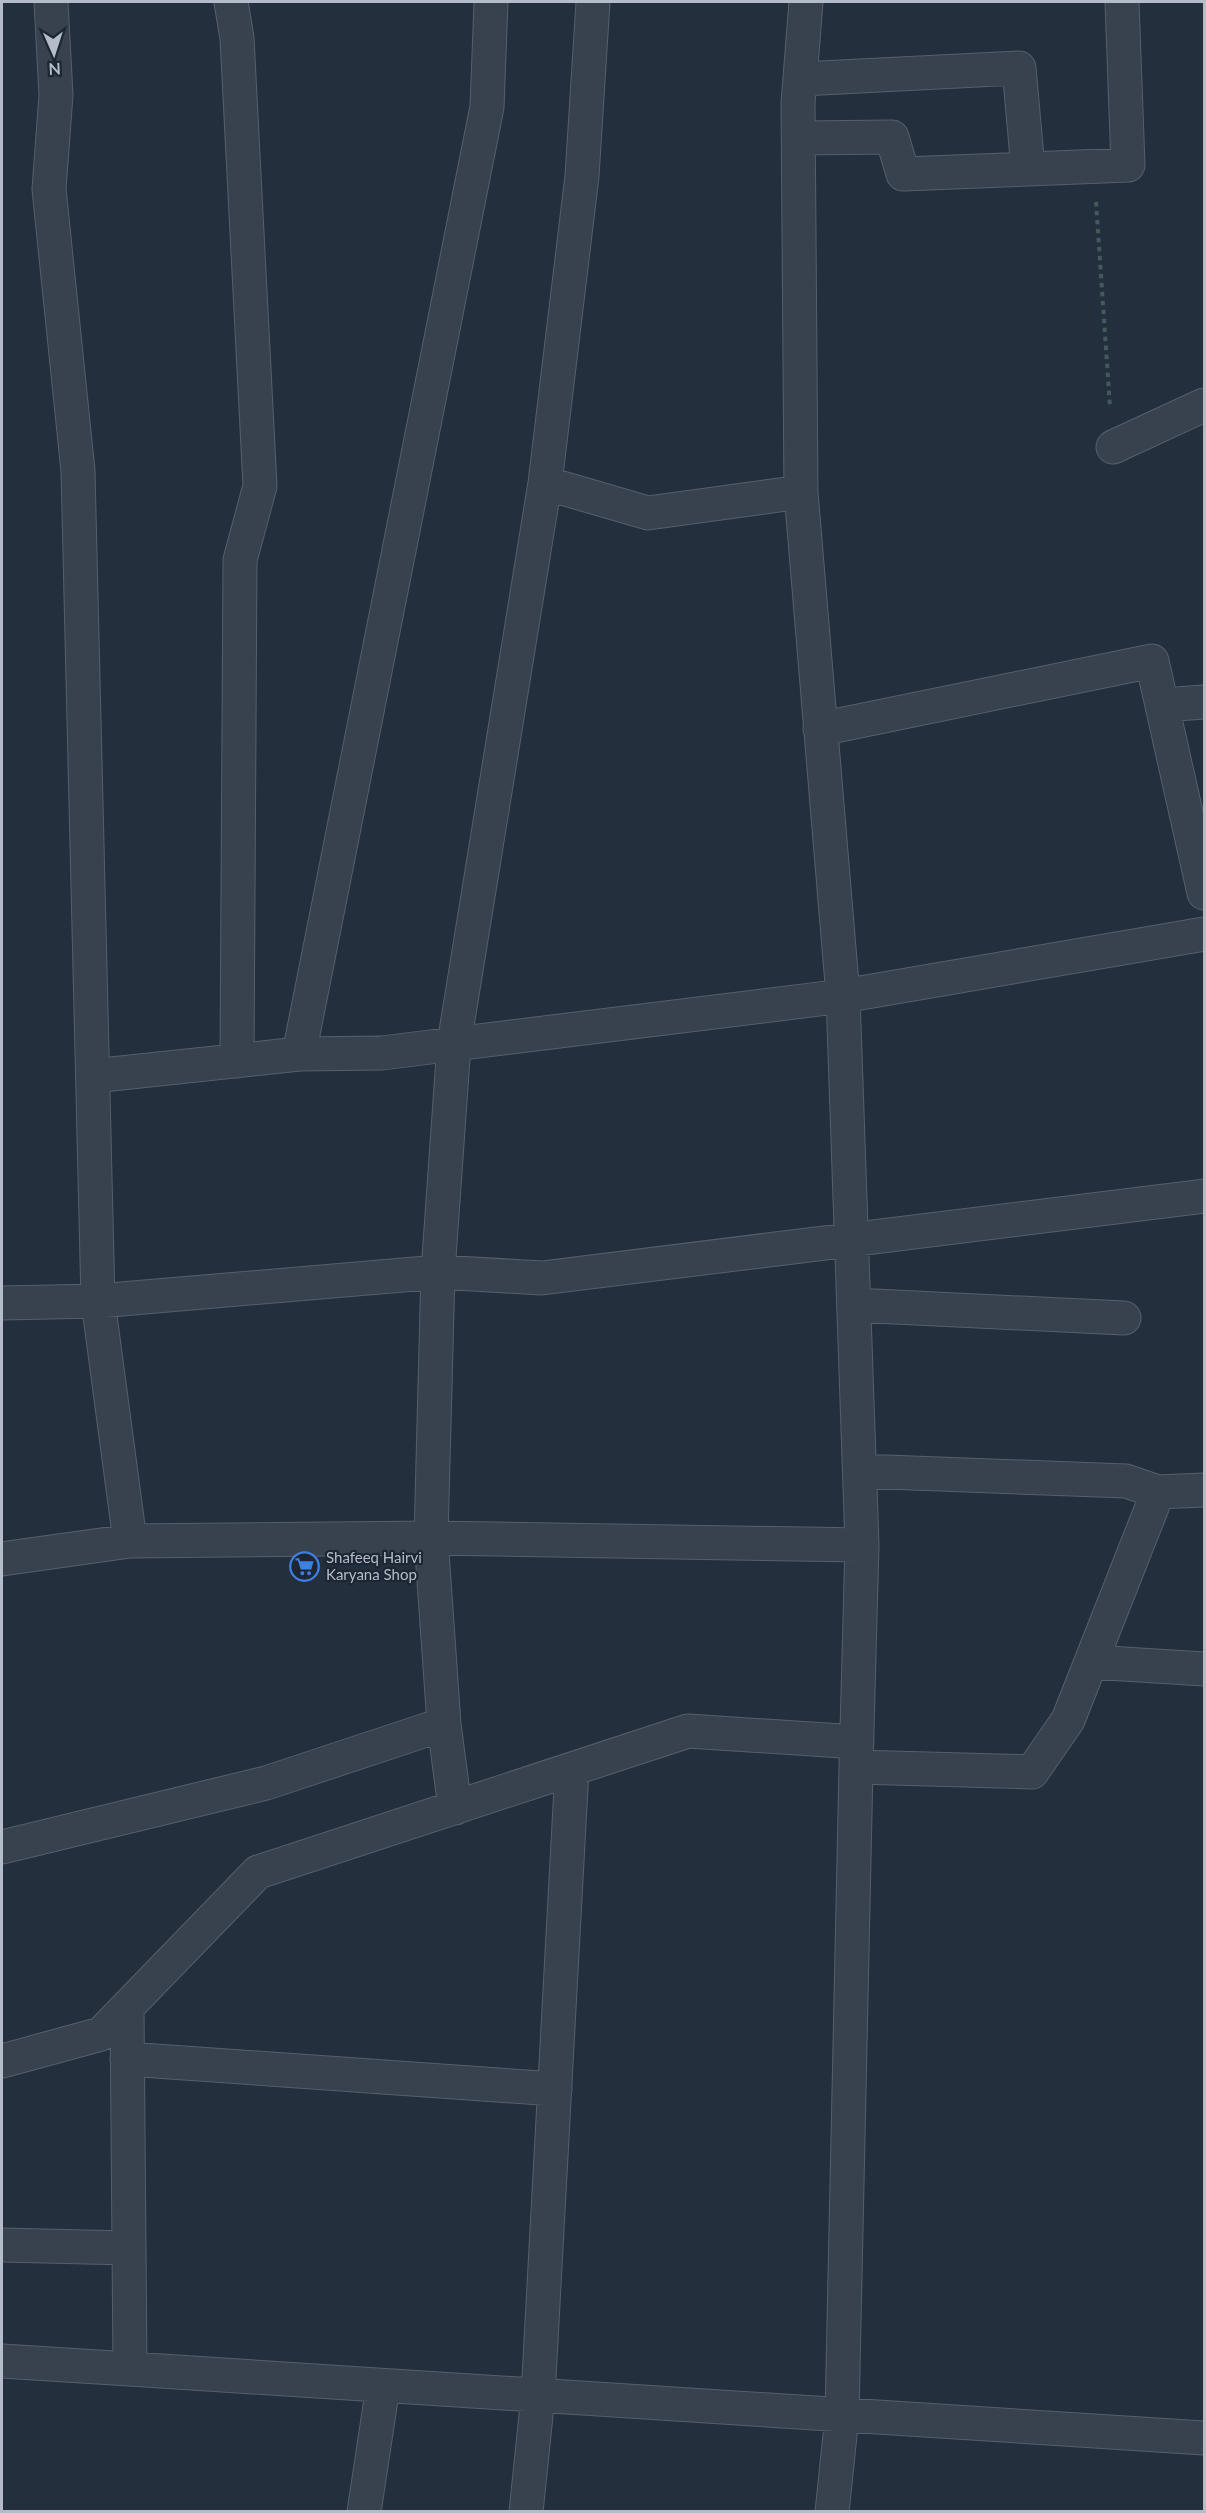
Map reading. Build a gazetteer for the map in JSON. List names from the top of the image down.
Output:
{
  "places": {
    "supermarket": ["Shafeeq Hairvi Karyana Shop"]
  },
  "north": "bottom"
}
